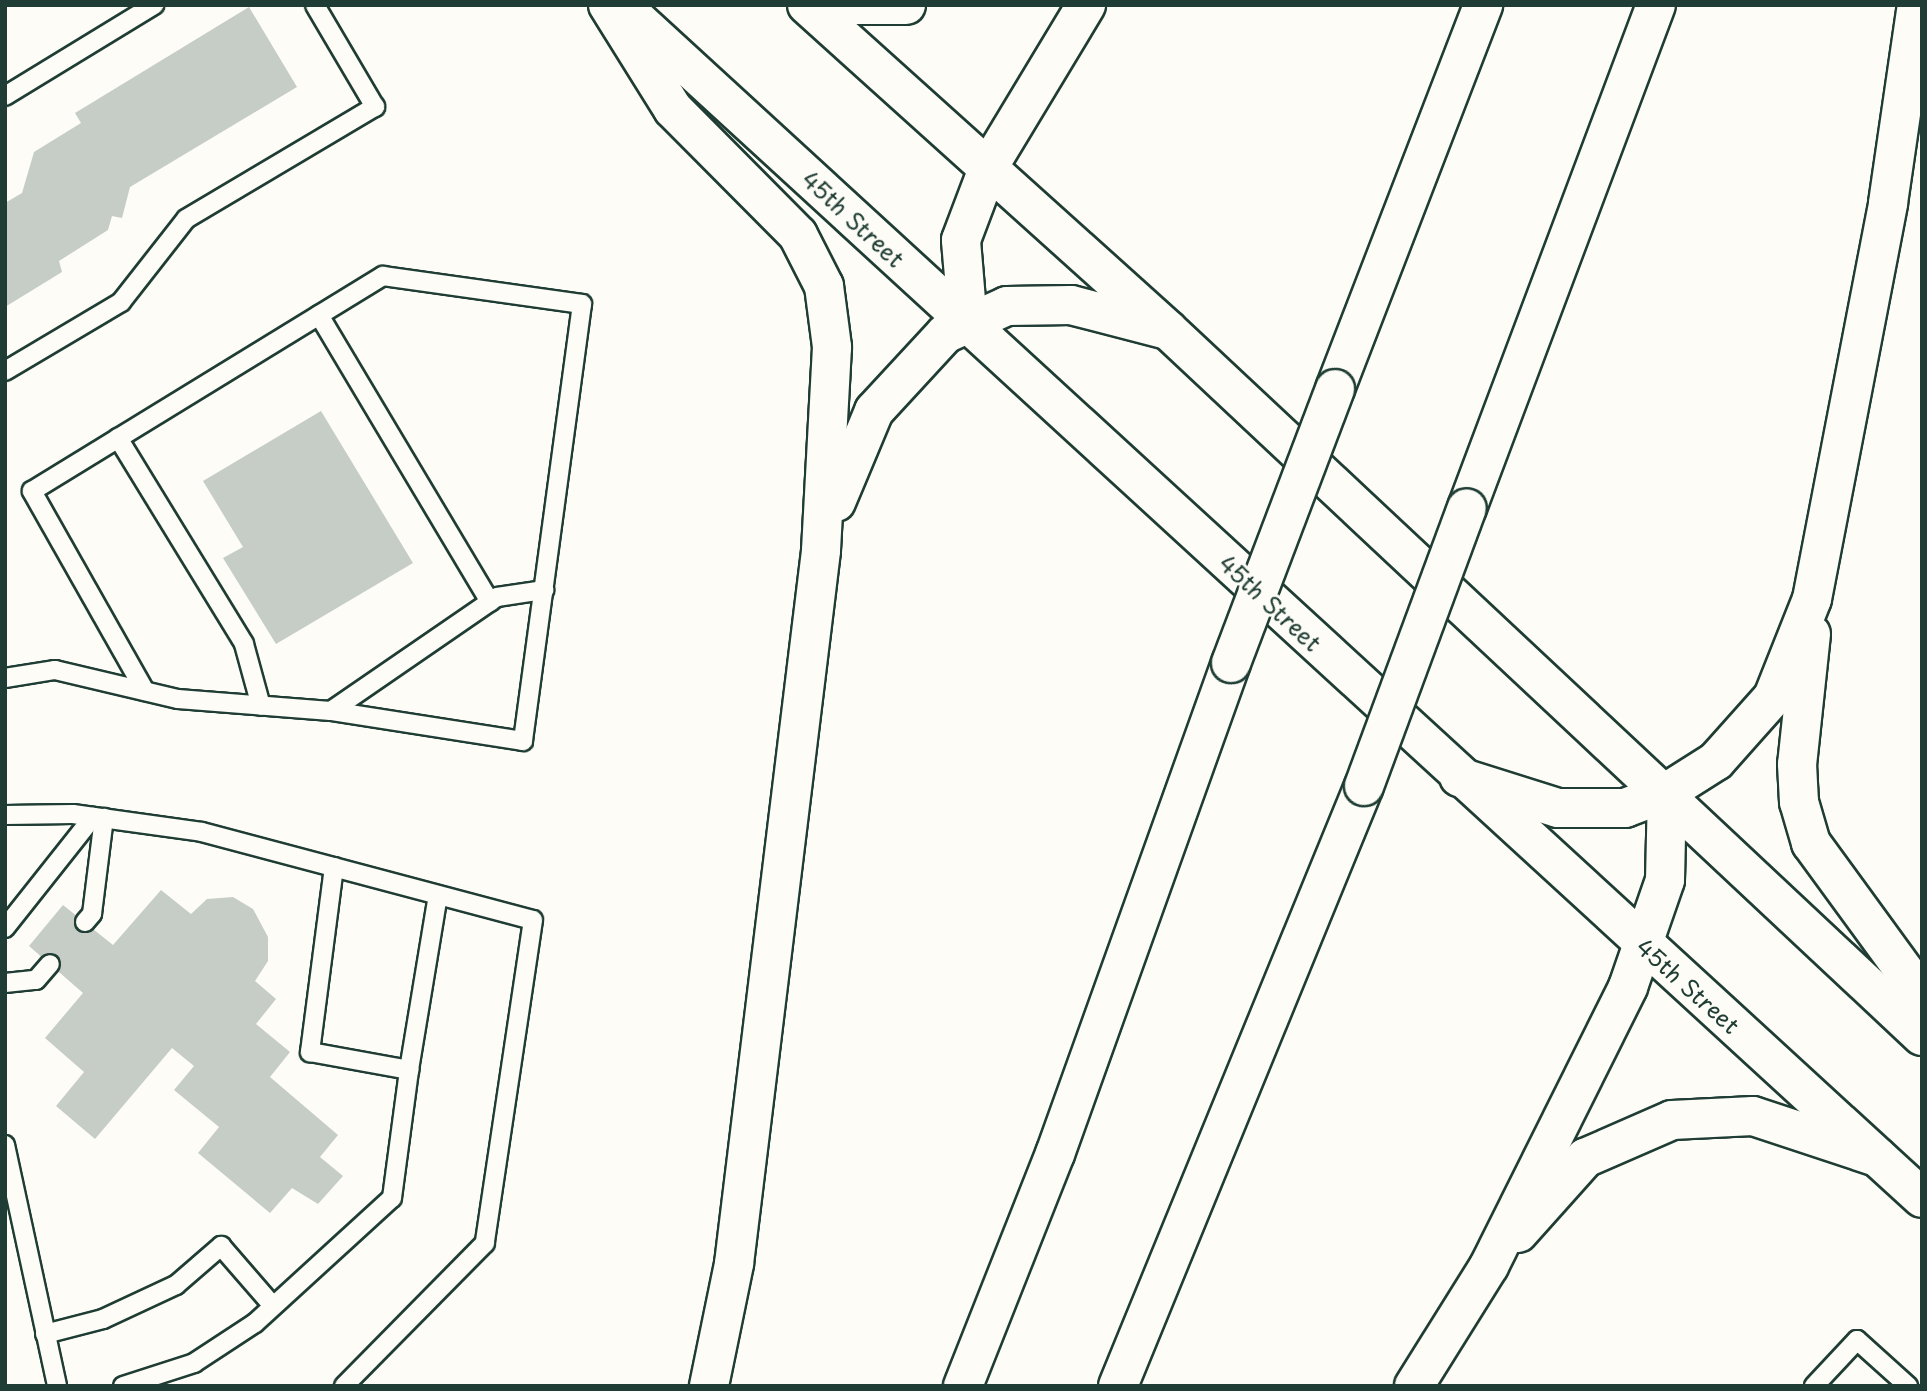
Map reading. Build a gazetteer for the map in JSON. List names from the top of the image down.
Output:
{
  "streets": {
    "main road": ["45th Street"]
  }
}
